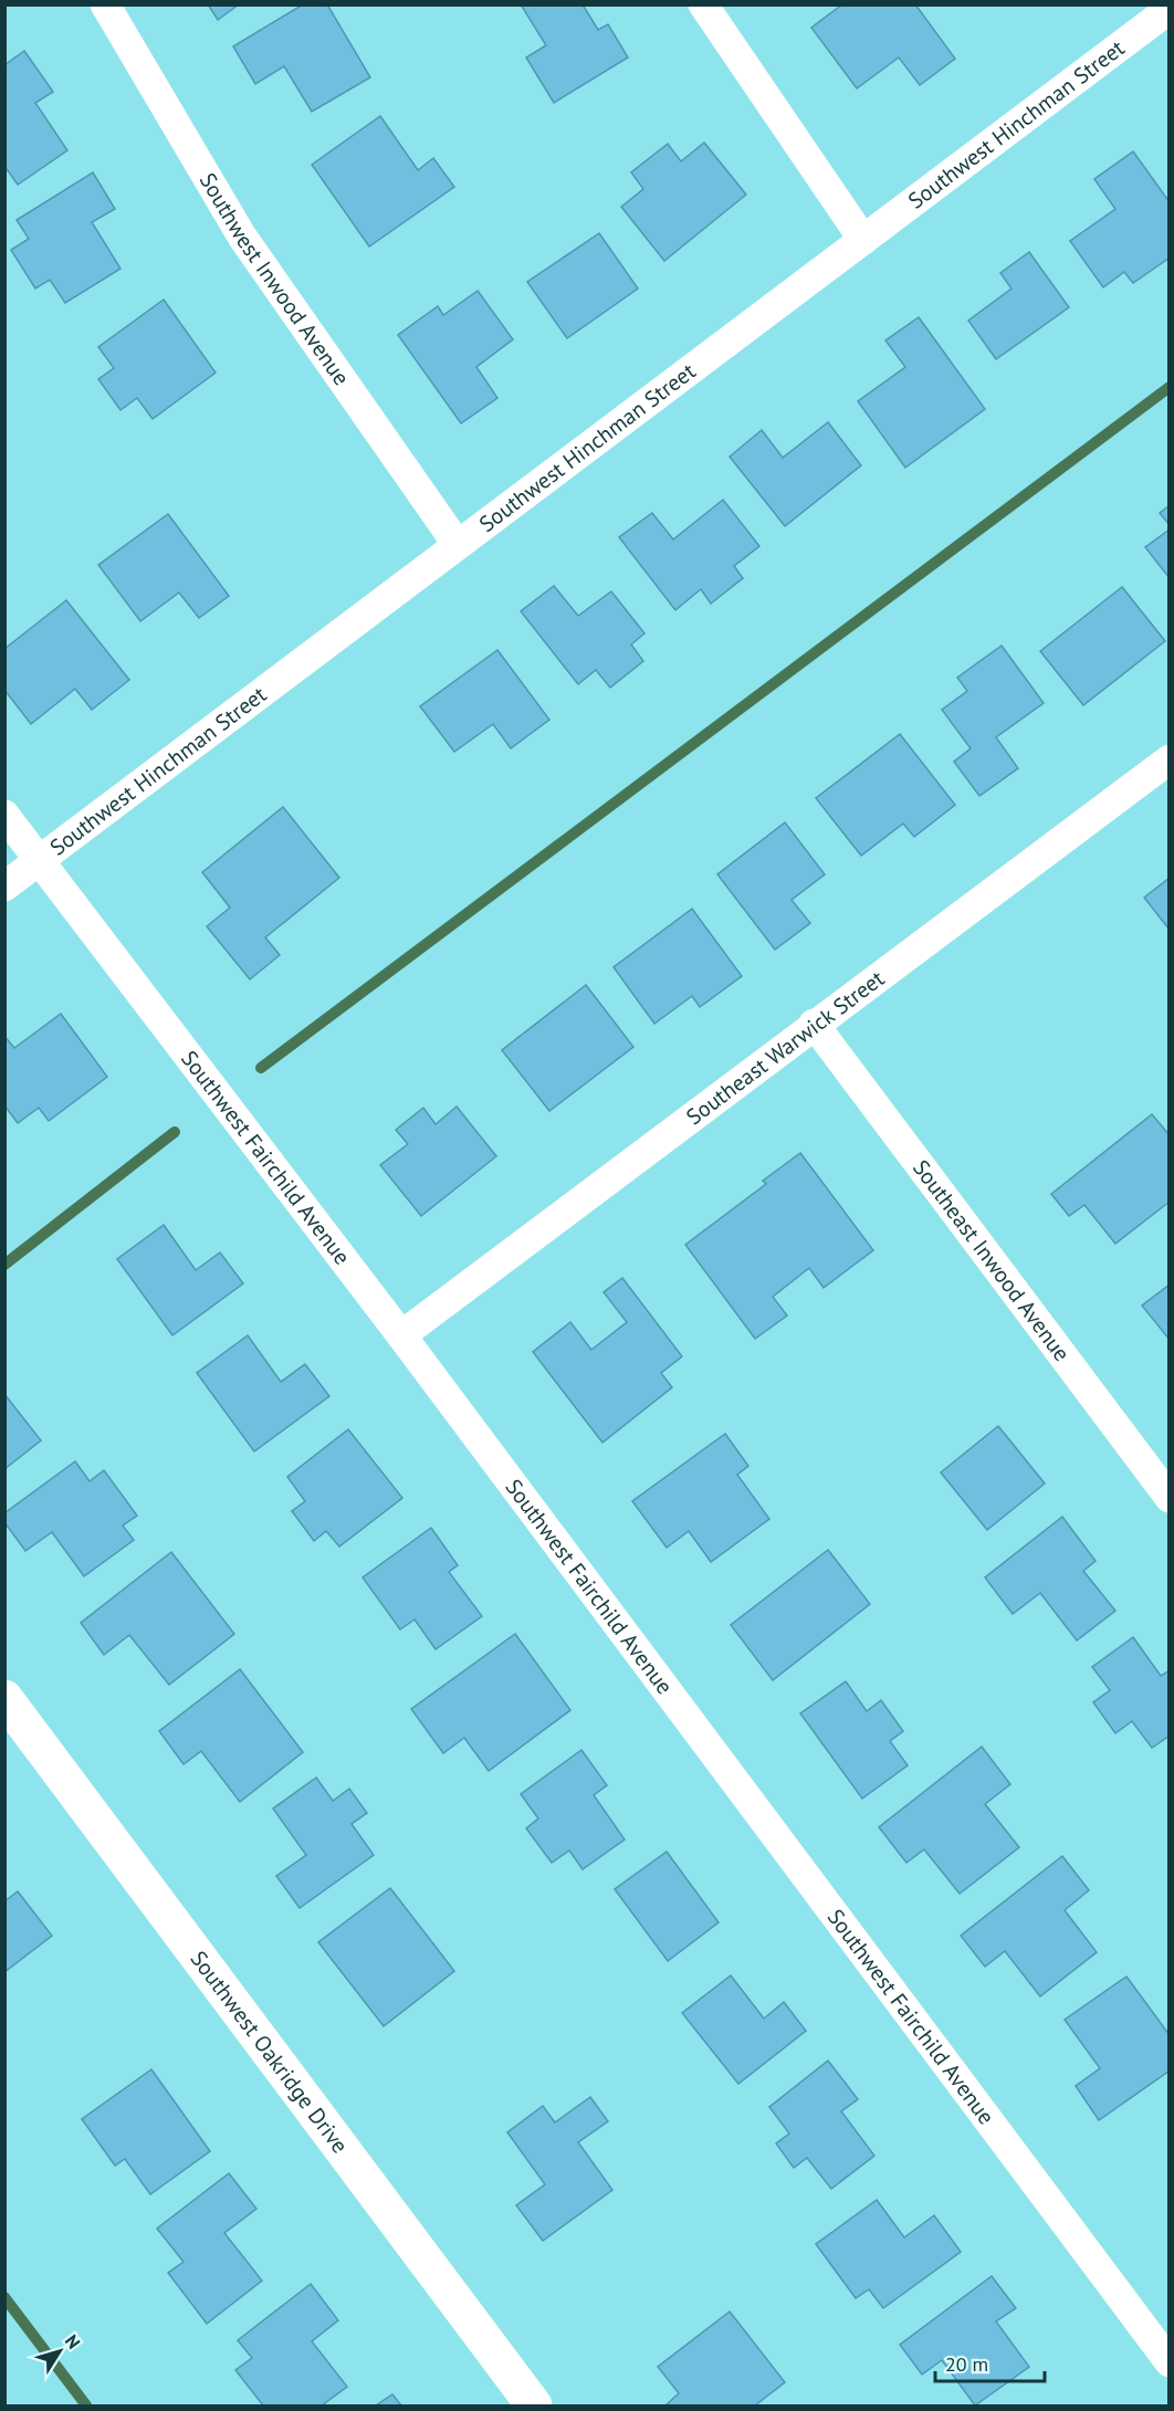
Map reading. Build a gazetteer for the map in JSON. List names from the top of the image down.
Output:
{
  "streets": {
    "street": [
      "Southwest Hinchman Street",
      "Southwest Inwood Avenue",
      "Southeast Warwick Street",
      "Southwest Fairchild Avenue",
      "Southeast Inwood Avenue",
      "Southwest Oakridge Drive"
    ]
  },
  "crossings": [
    ["Southwest Hinchman Street", "Southwest Inwood Avenue"],
    ["Southwest Hinchman Street", "Southwest Fairchild Avenue"],
    ["Southeast Warwick Street", "Southwest Fairchild Avenue"],
    ["Southeast Warwick Street", "Southeast Inwood Avenue"]
  ],
  "scale_bar": "20 m",
  "north": "top right"
}
